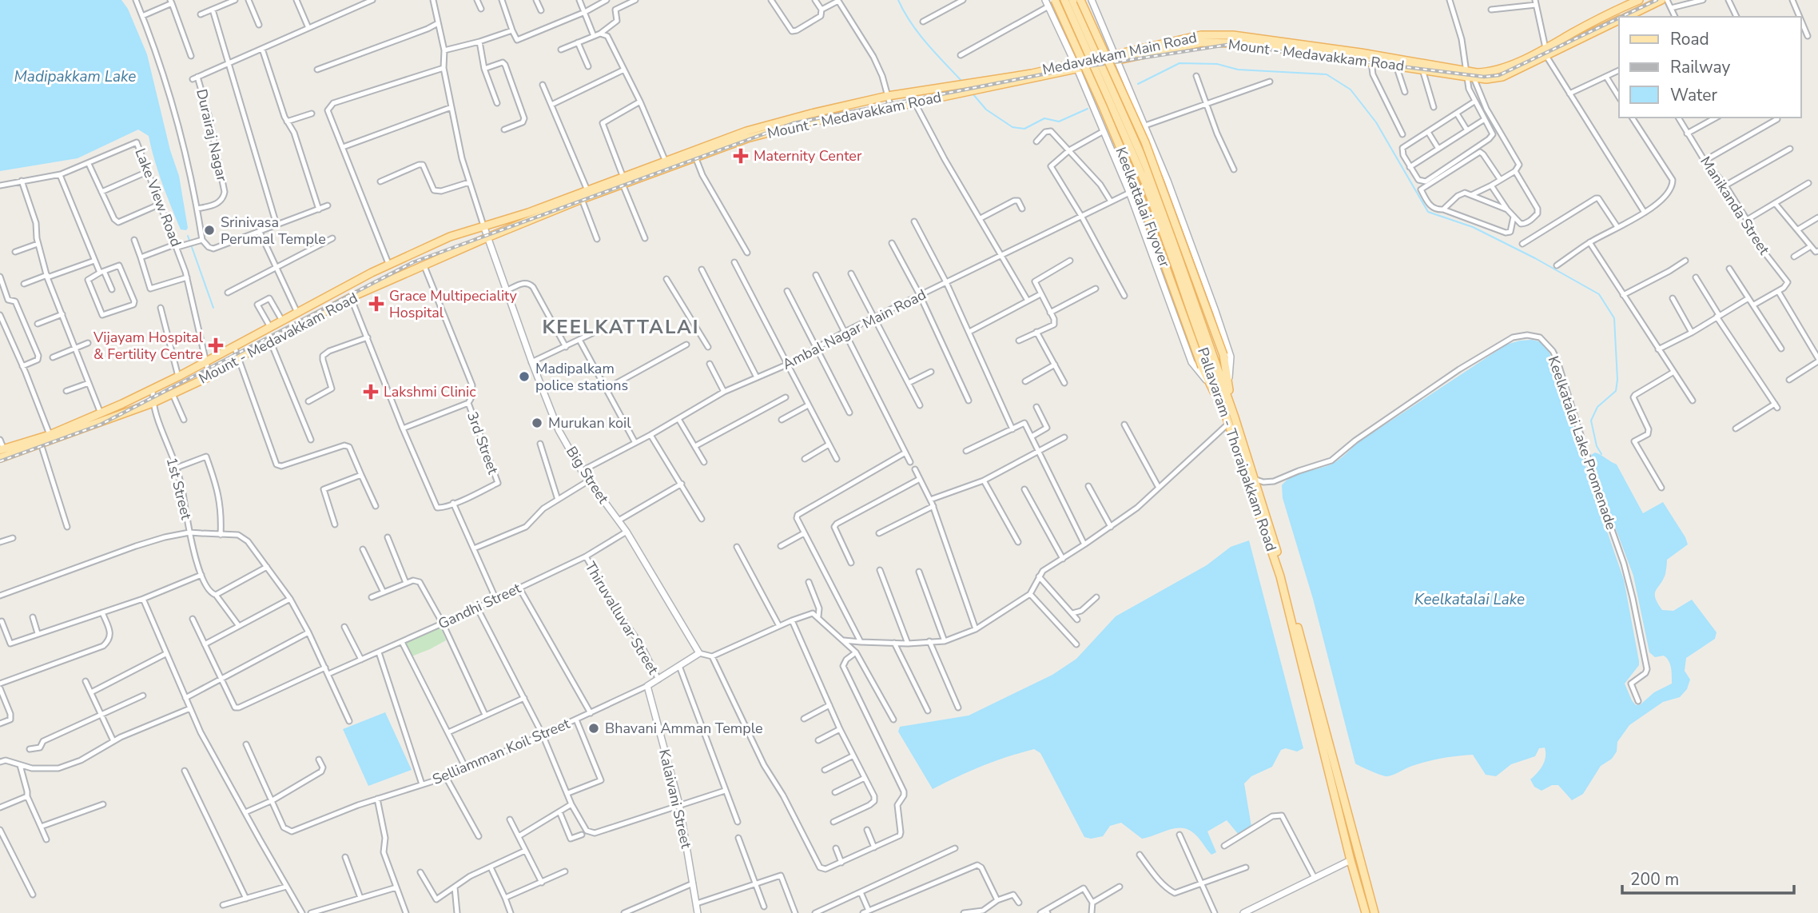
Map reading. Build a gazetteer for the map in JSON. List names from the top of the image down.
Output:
{
  "streets": {
    "main road": [
      "Medavakkam Main Road",
      "Mount - Medavakkam Road",
      "Keelkattalai Flyover",
      "Pallavaram - Thoraipakkam Road"
    ],
    "street": [
      "Durairaj Nagar",
      "Lake View Road",
      "Manikanda Street",
      "Ambal Nagar Main Road",
      "3rd Street",
      "Keelkatalai Lake Promenade",
      "Big Street",
      "1st Street",
      "Gandhi Street",
      "Thiruvalluvar Street",
      "Selliamman Koil Street",
      "Kalaivani Street"
    ]
  },
  "crossings": [
    ["Medavakkam Main Road", "Mount - Medavakkam Road"],
    ["Medavakkam Main Road", "Pallavaram - Thoraipakkam Road"],
    ["Mount - Medavakkam Road", "Lake View Road"],
    ["Mount - Medavakkam Road", "Big Street"],
    ["Mount - Medavakkam Road", "1st Street"],
    ["Keelkattalai Flyover", "Pallavaram - Thoraipakkam Road"],
    ["Ambal Nagar Main Road", "Pallavaram - Thoraipakkam Road"],
    ["Ambal Nagar Main Road", "Big Street"],
    ["Keelkatalai Lake Promenade", "Pallavaram - Thoraipakkam Road"],
    ["Big Street", "Gandhi Street"],
    ["Gandhi Street", "Thiruvalluvar Street"],
    ["Selliamman Koil Street", "Kalaivani Street"]
  ],
  "districts": ["KEELKATTALAI"],
  "water": ["Madipakkam Lake", "Keelkatalai Lake"],
  "places": {
    "health": [
      "Maternity Center",
      "Grace Multipeciality Hospital",
      "Vijayam Hospital & Fertility Centre",
      "Lakshmi Clinic"
    ],
    "other": [
      "Srinivasa Perumal Temple",
      "Madipalkam police stations",
      "Murukan koil",
      "Bhavani Amman Temple"
    ]
  },
  "legend": ["Road", "Railway", "Water"],
  "scale_bar": "200 m"
}
